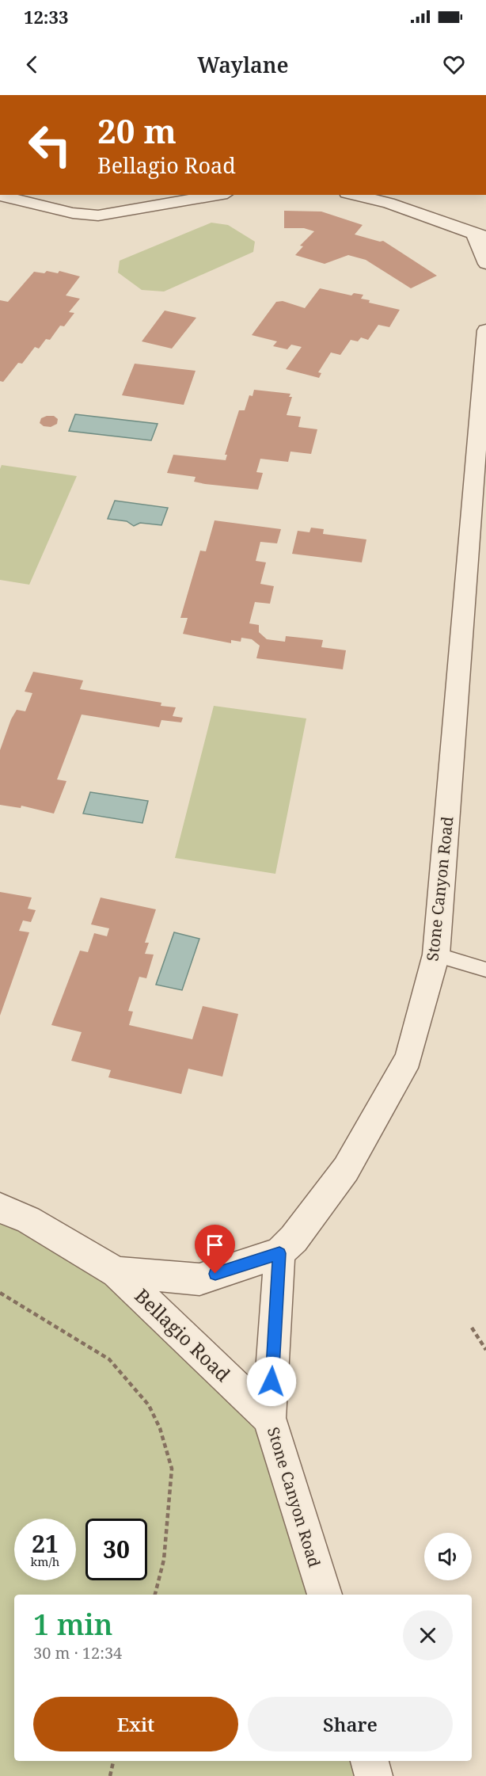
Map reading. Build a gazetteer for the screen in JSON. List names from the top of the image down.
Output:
{
  "streets": {
    "street": ["Stone Canyon Road", "Bellagio Road"]
  },
  "crossings": [
    ["Stone Canyon Road", "Bellagio Road"]
  ],
  "page": {
    "status": "12:33",
    "header": "Waylane",
    "turn": ["20 m", "Bellagio Road"],
    "speed": "21 km/h",
    "limit": "30",
    "heading": ["1 min", "30 m · 12:34"],
    "buttons": ["Exit", "Share"]
  }
}
